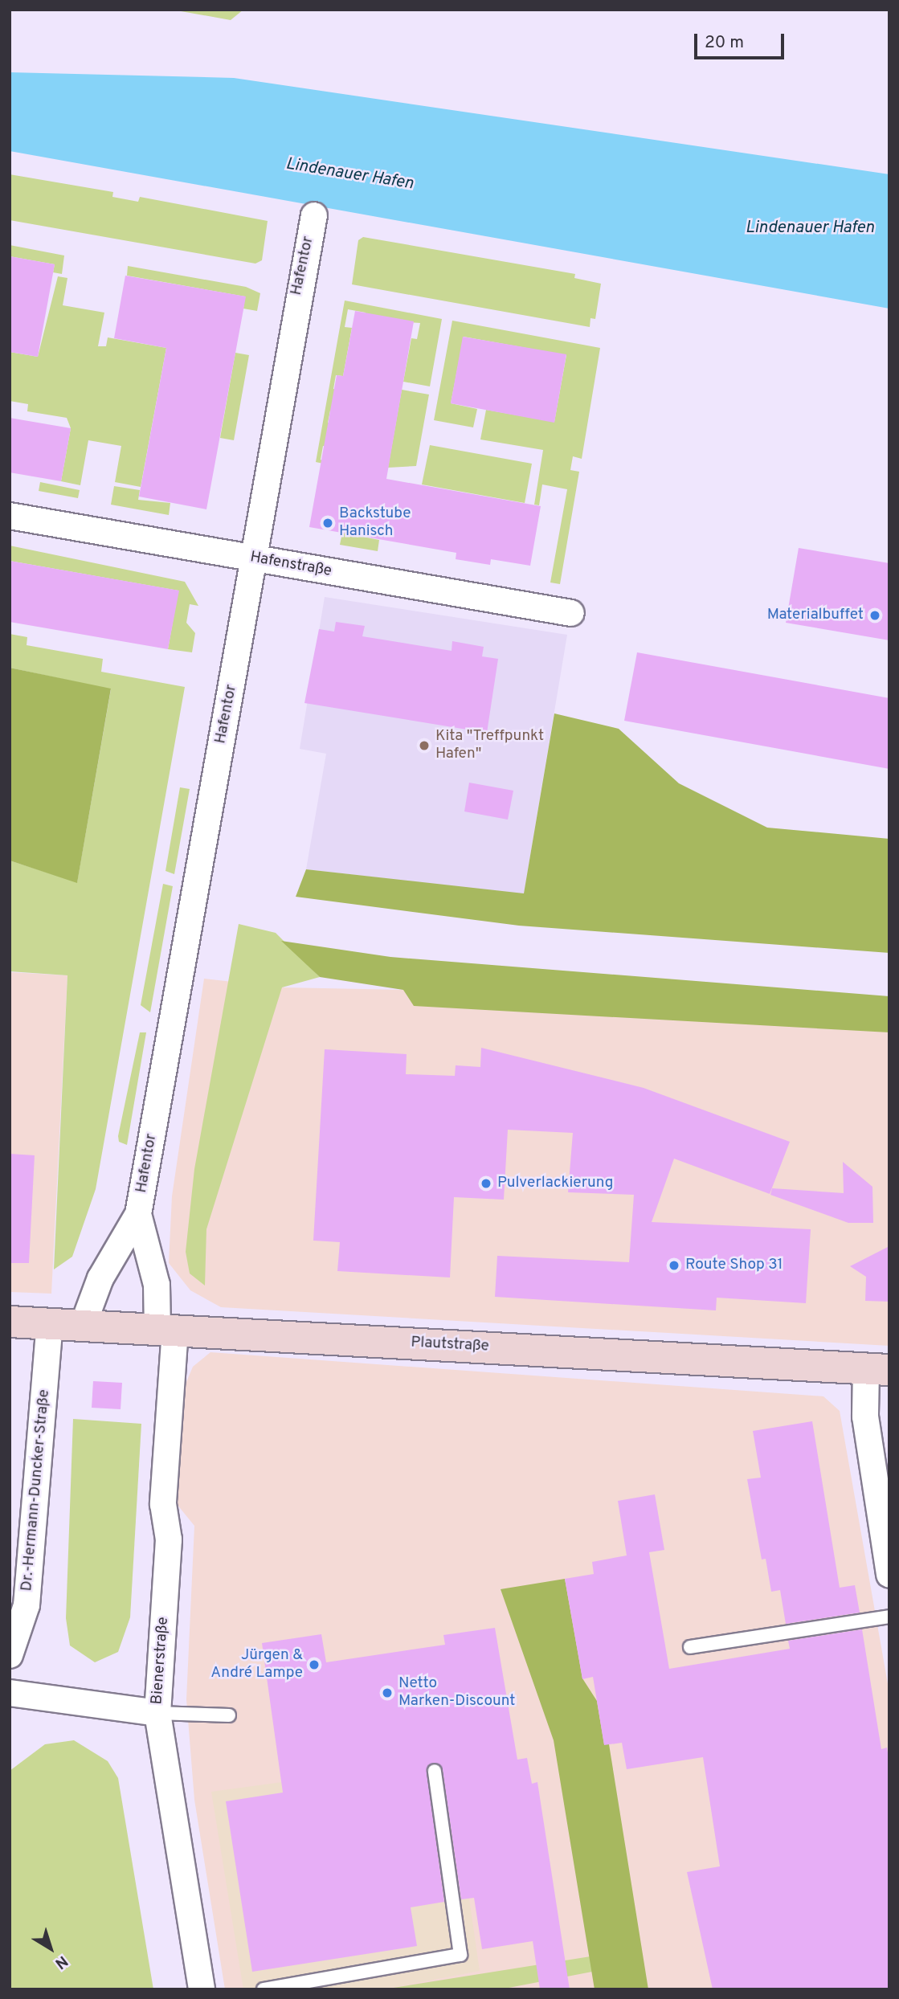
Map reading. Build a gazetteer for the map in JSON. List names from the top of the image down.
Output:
{
  "streets": {
    "main road": ["Plautstraße"],
    "street": [
      "Hafentor",
      "Hafenstraße",
      "Dr.-Hermann-Duncker-Straße",
      "Bienerstraße"
    ]
  },
  "crossings": [
    ["Hafentor", "Hafenstraße"],
    ["Hafentor", "Plautstraße"],
    ["Hafentor", "Bienerstraße"],
    ["Plautstraße", "Dr.-Hermann-Duncker-Straße"],
    ["Plautstraße", "Bienerstraße"]
  ],
  "water": ["Lindenauer Hafen"],
  "places": [
    "Backstube Hanisch",
    "Materialbuffet",
    "Kita \"Treffpunkt Hafen\"",
    "Pulverlackierung",
    "Route Shop 31",
    "Jürgen & André Lampe",
    "Netto Marken-Discount"
  ],
  "scale_bar": "20 m",
  "north": "bottom right"
}
